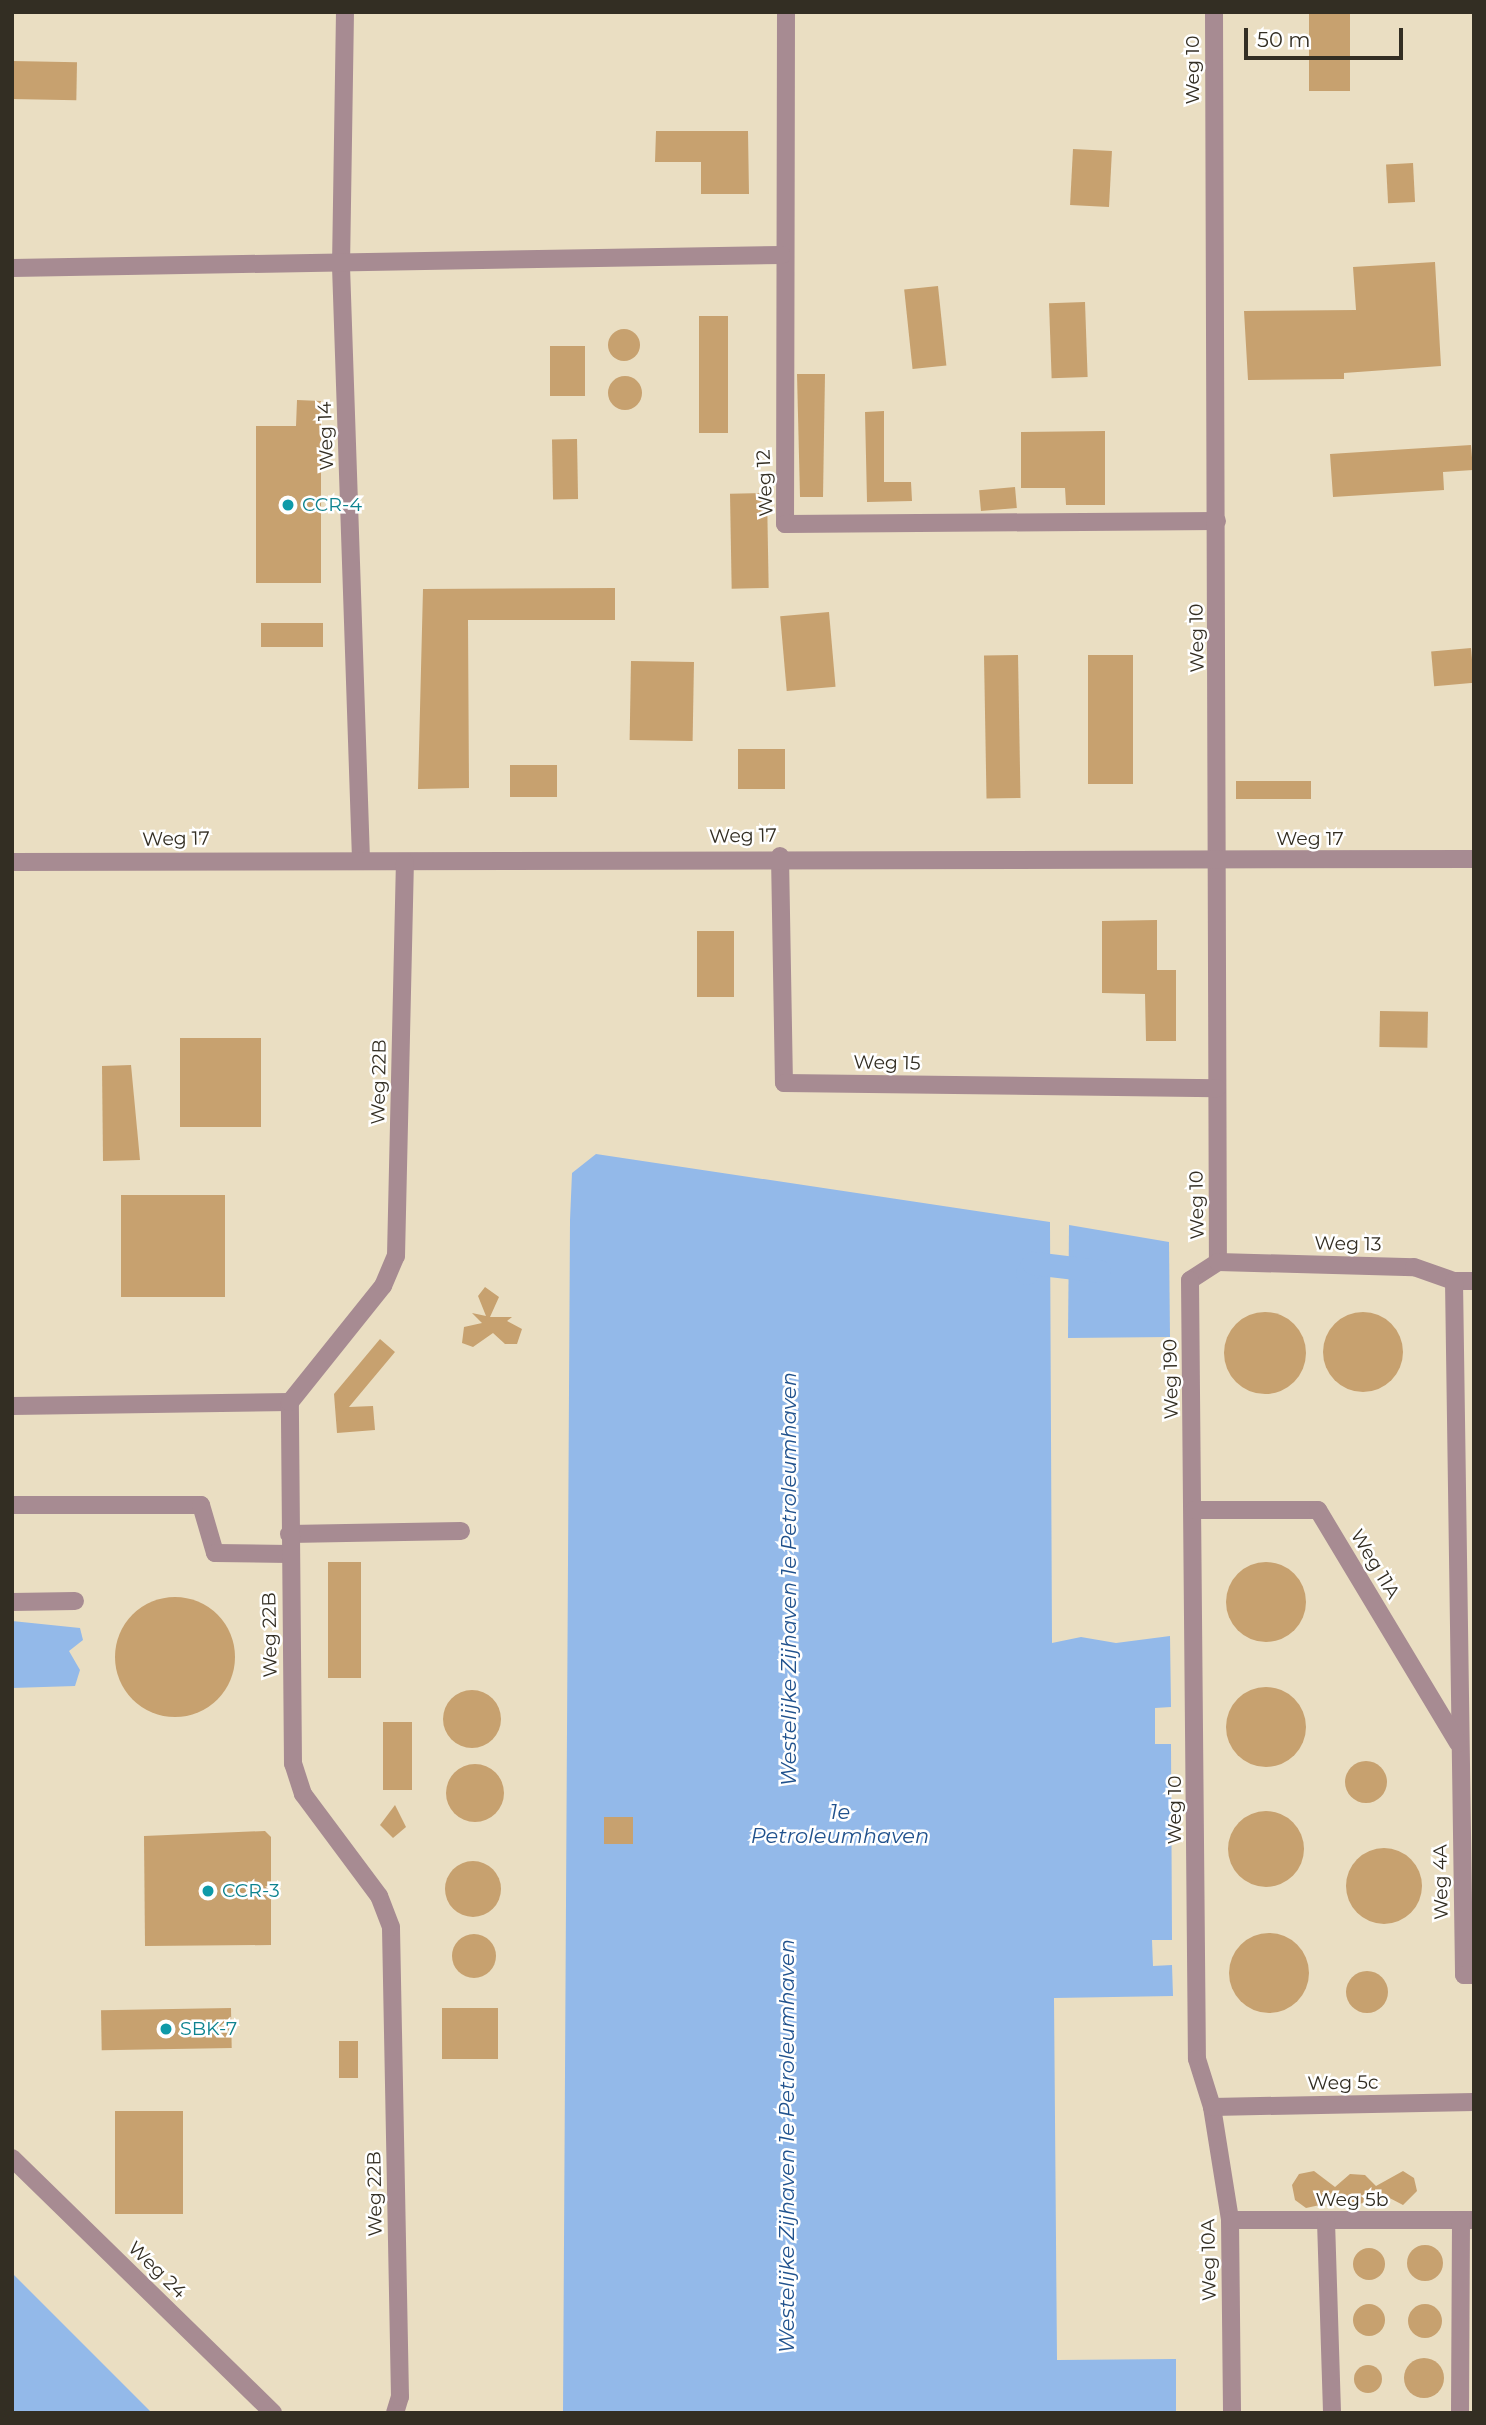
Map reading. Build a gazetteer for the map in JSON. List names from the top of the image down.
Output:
{
  "streets": {
    "lane": [
      "Weg 10",
      "Weg 14",
      "Weg 12",
      "Weg 17",
      "Weg 15",
      "Weg 22B",
      "Weg 13",
      "Weg 190",
      "Weg 11A",
      "Weg 4A",
      "Weg 5c",
      "Weg 5b",
      "Weg 10A",
      "Weg 24"
    ]
  },
  "crossings": [
    ["Weg 10", "Weg 12"],
    ["Weg 10", "Weg 17"],
    ["Weg 10", "Weg 15"],
    ["Weg 10", "Weg 13"],
    ["Weg 10", "Weg 190"],
    ["Weg 10", "Weg 11A"],
    ["Weg 10", "Weg 5c"],
    ["Weg 10", "Weg 10A"],
    ["Weg 14", "Weg 17"],
    ["Weg 17", "Weg 15"],
    ["Weg 17", "Weg 22B"],
    ["Weg 13", "Weg 190"],
    ["Weg 190", "Weg 11A"],
    ["Weg 5c", "Weg 10A"],
    ["Weg 5b", "Weg 10A"]
  ],
  "water": ["Westelijke Zijhaven 1e Petroleumhaven", "1e Petroleumhaven"],
  "places": ["CCR-4", "CCR-3", "SBK-7"],
  "scale_bar": "50 m"
}
